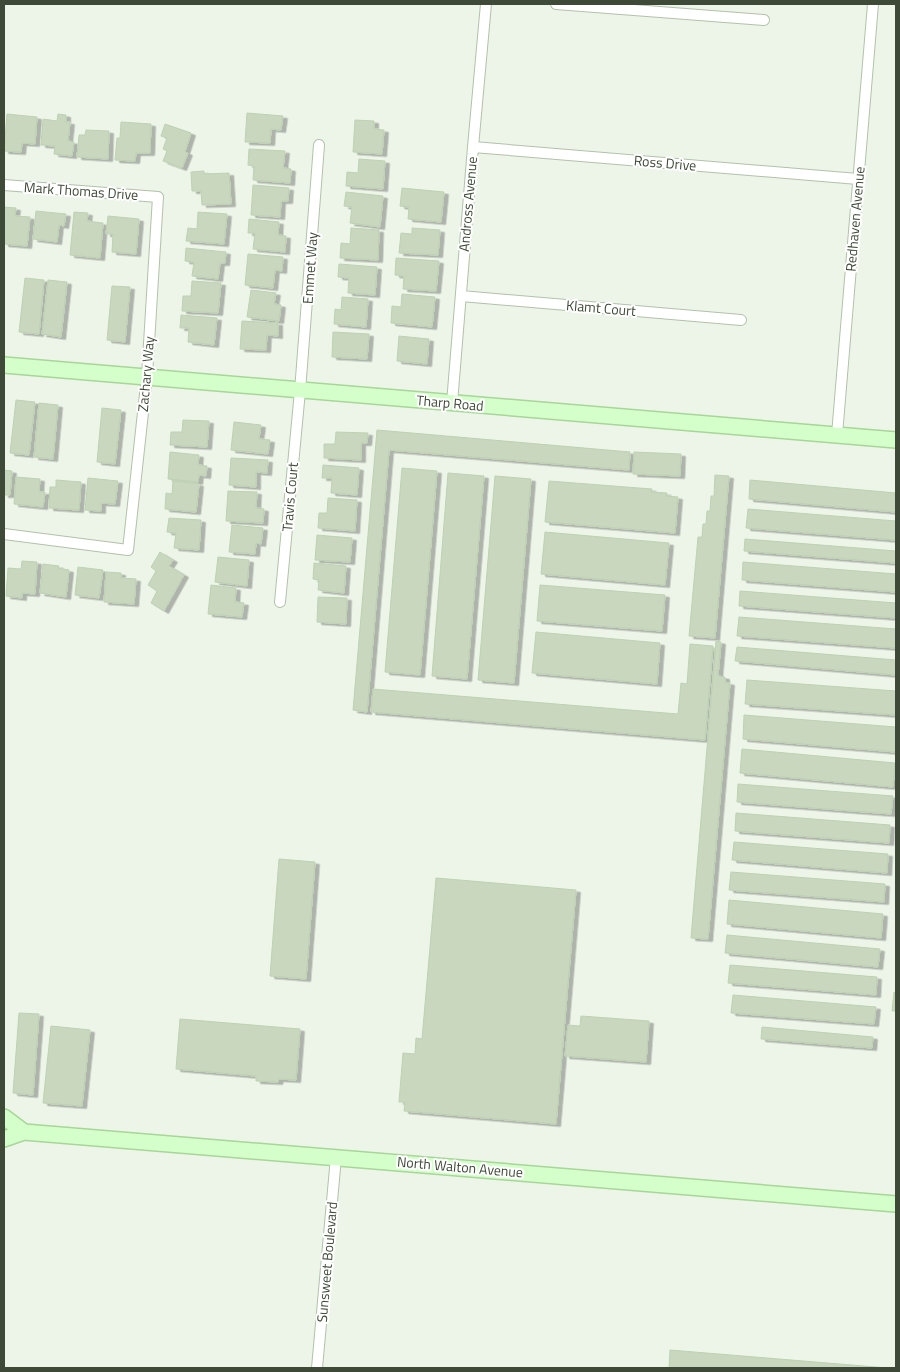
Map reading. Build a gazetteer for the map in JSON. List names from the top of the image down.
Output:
{
  "streets": {
    "main road": ["Tharp Road", "North Walton Avenue"],
    "street": [
      "Ross Drive",
      "Mark Thomas Drive",
      "Andross Avenue",
      "Redhaven Avenue",
      "Emmet Way",
      "Klamt Court",
      "Zachary Way",
      "Travis Court",
      "Sunsweet Boulevard"
    ]
  },
  "crossings": [
    ["Ross Drive", "Andross Avenue"],
    ["Ross Drive", "Redhaven Avenue"],
    ["Mark Thomas Drive", "Zachary Way"],
    ["Andross Avenue", "Klamt Court"],
    ["Andross Avenue", "Tharp Road"],
    ["Redhaven Avenue", "Tharp Road"],
    ["Emmet Way", "Tharp Road"],
    ["Emmet Way", "Travis Court"],
    ["Zachary Way", "Tharp Road"],
    ["Tharp Road", "Travis Court"],
    ["North Walton Avenue", "Sunsweet Boulevard"]
  ]
}
